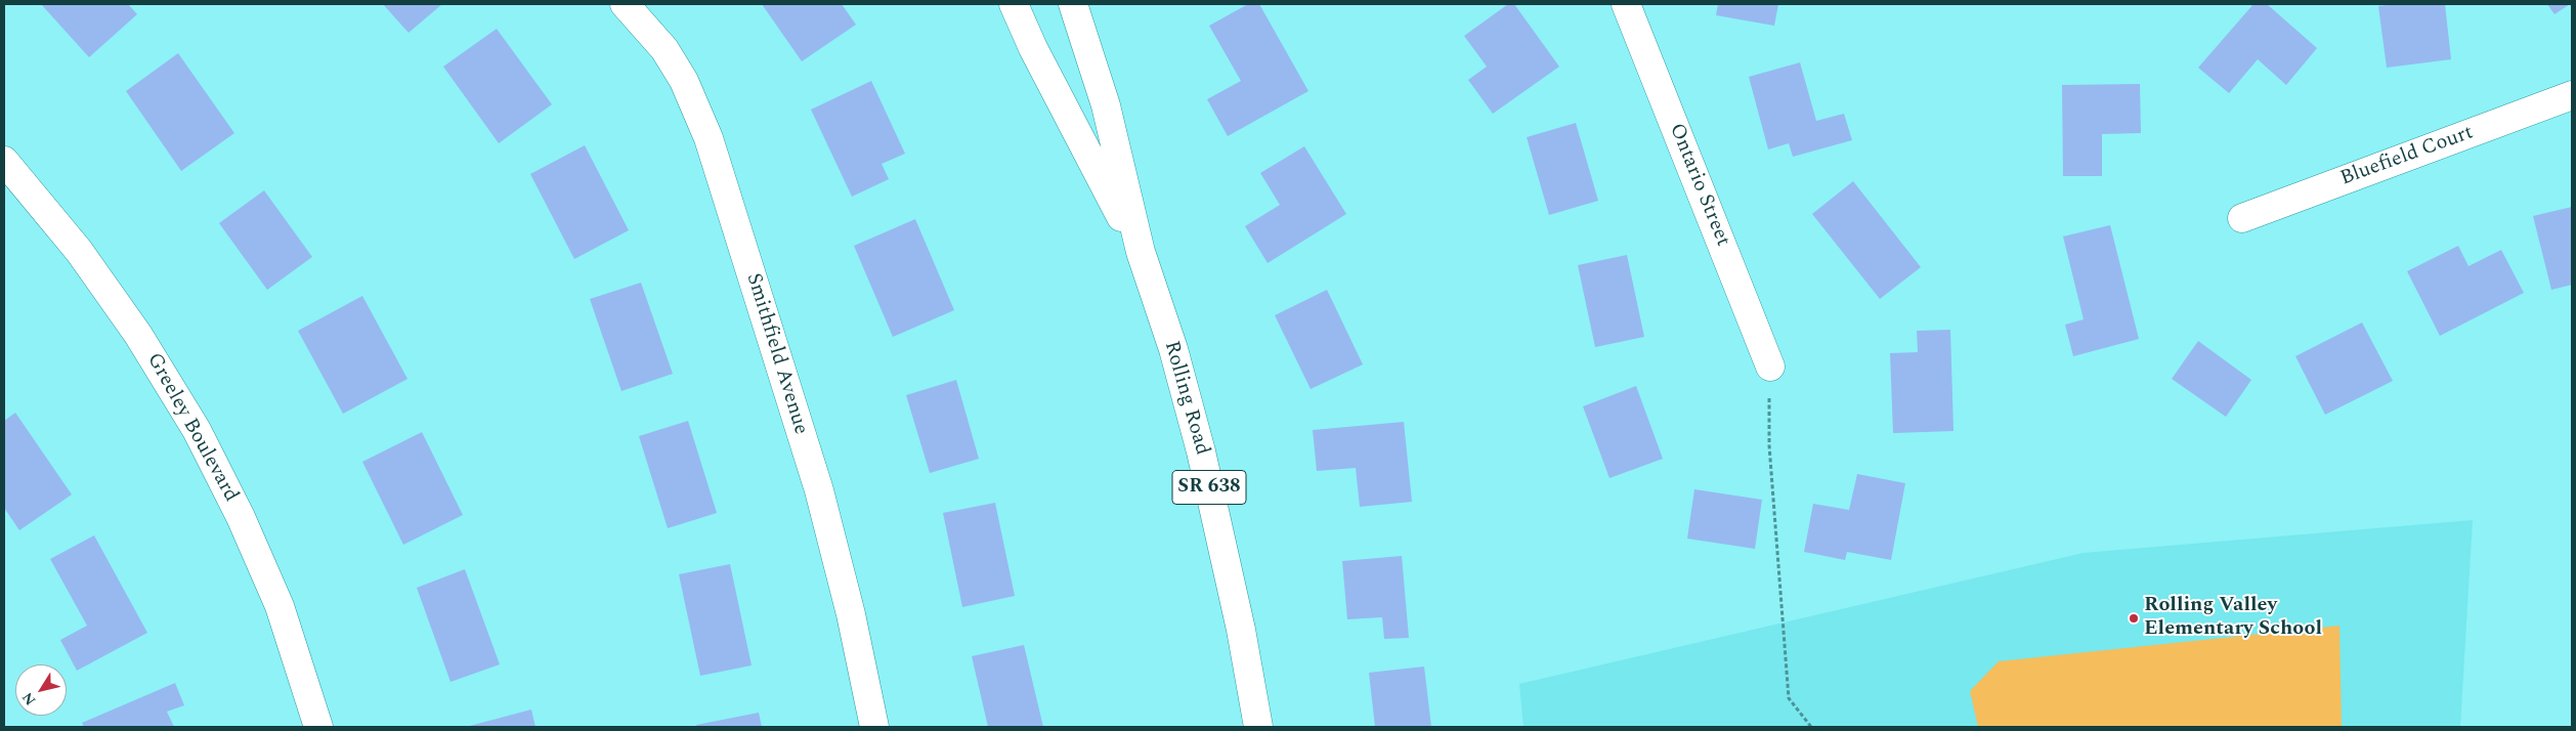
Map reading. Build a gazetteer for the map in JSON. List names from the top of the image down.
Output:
{
  "streets": {
    "street": [
      "Bluefield Court",
      "Ontario Street",
      "Smithfield Avenue",
      "Rolling Road",
      "Greeley Boulevard",
      "SR 638"
    ]
  },
  "places": ["Rolling Valley Elementary School"],
  "north": "bottom left"
}
